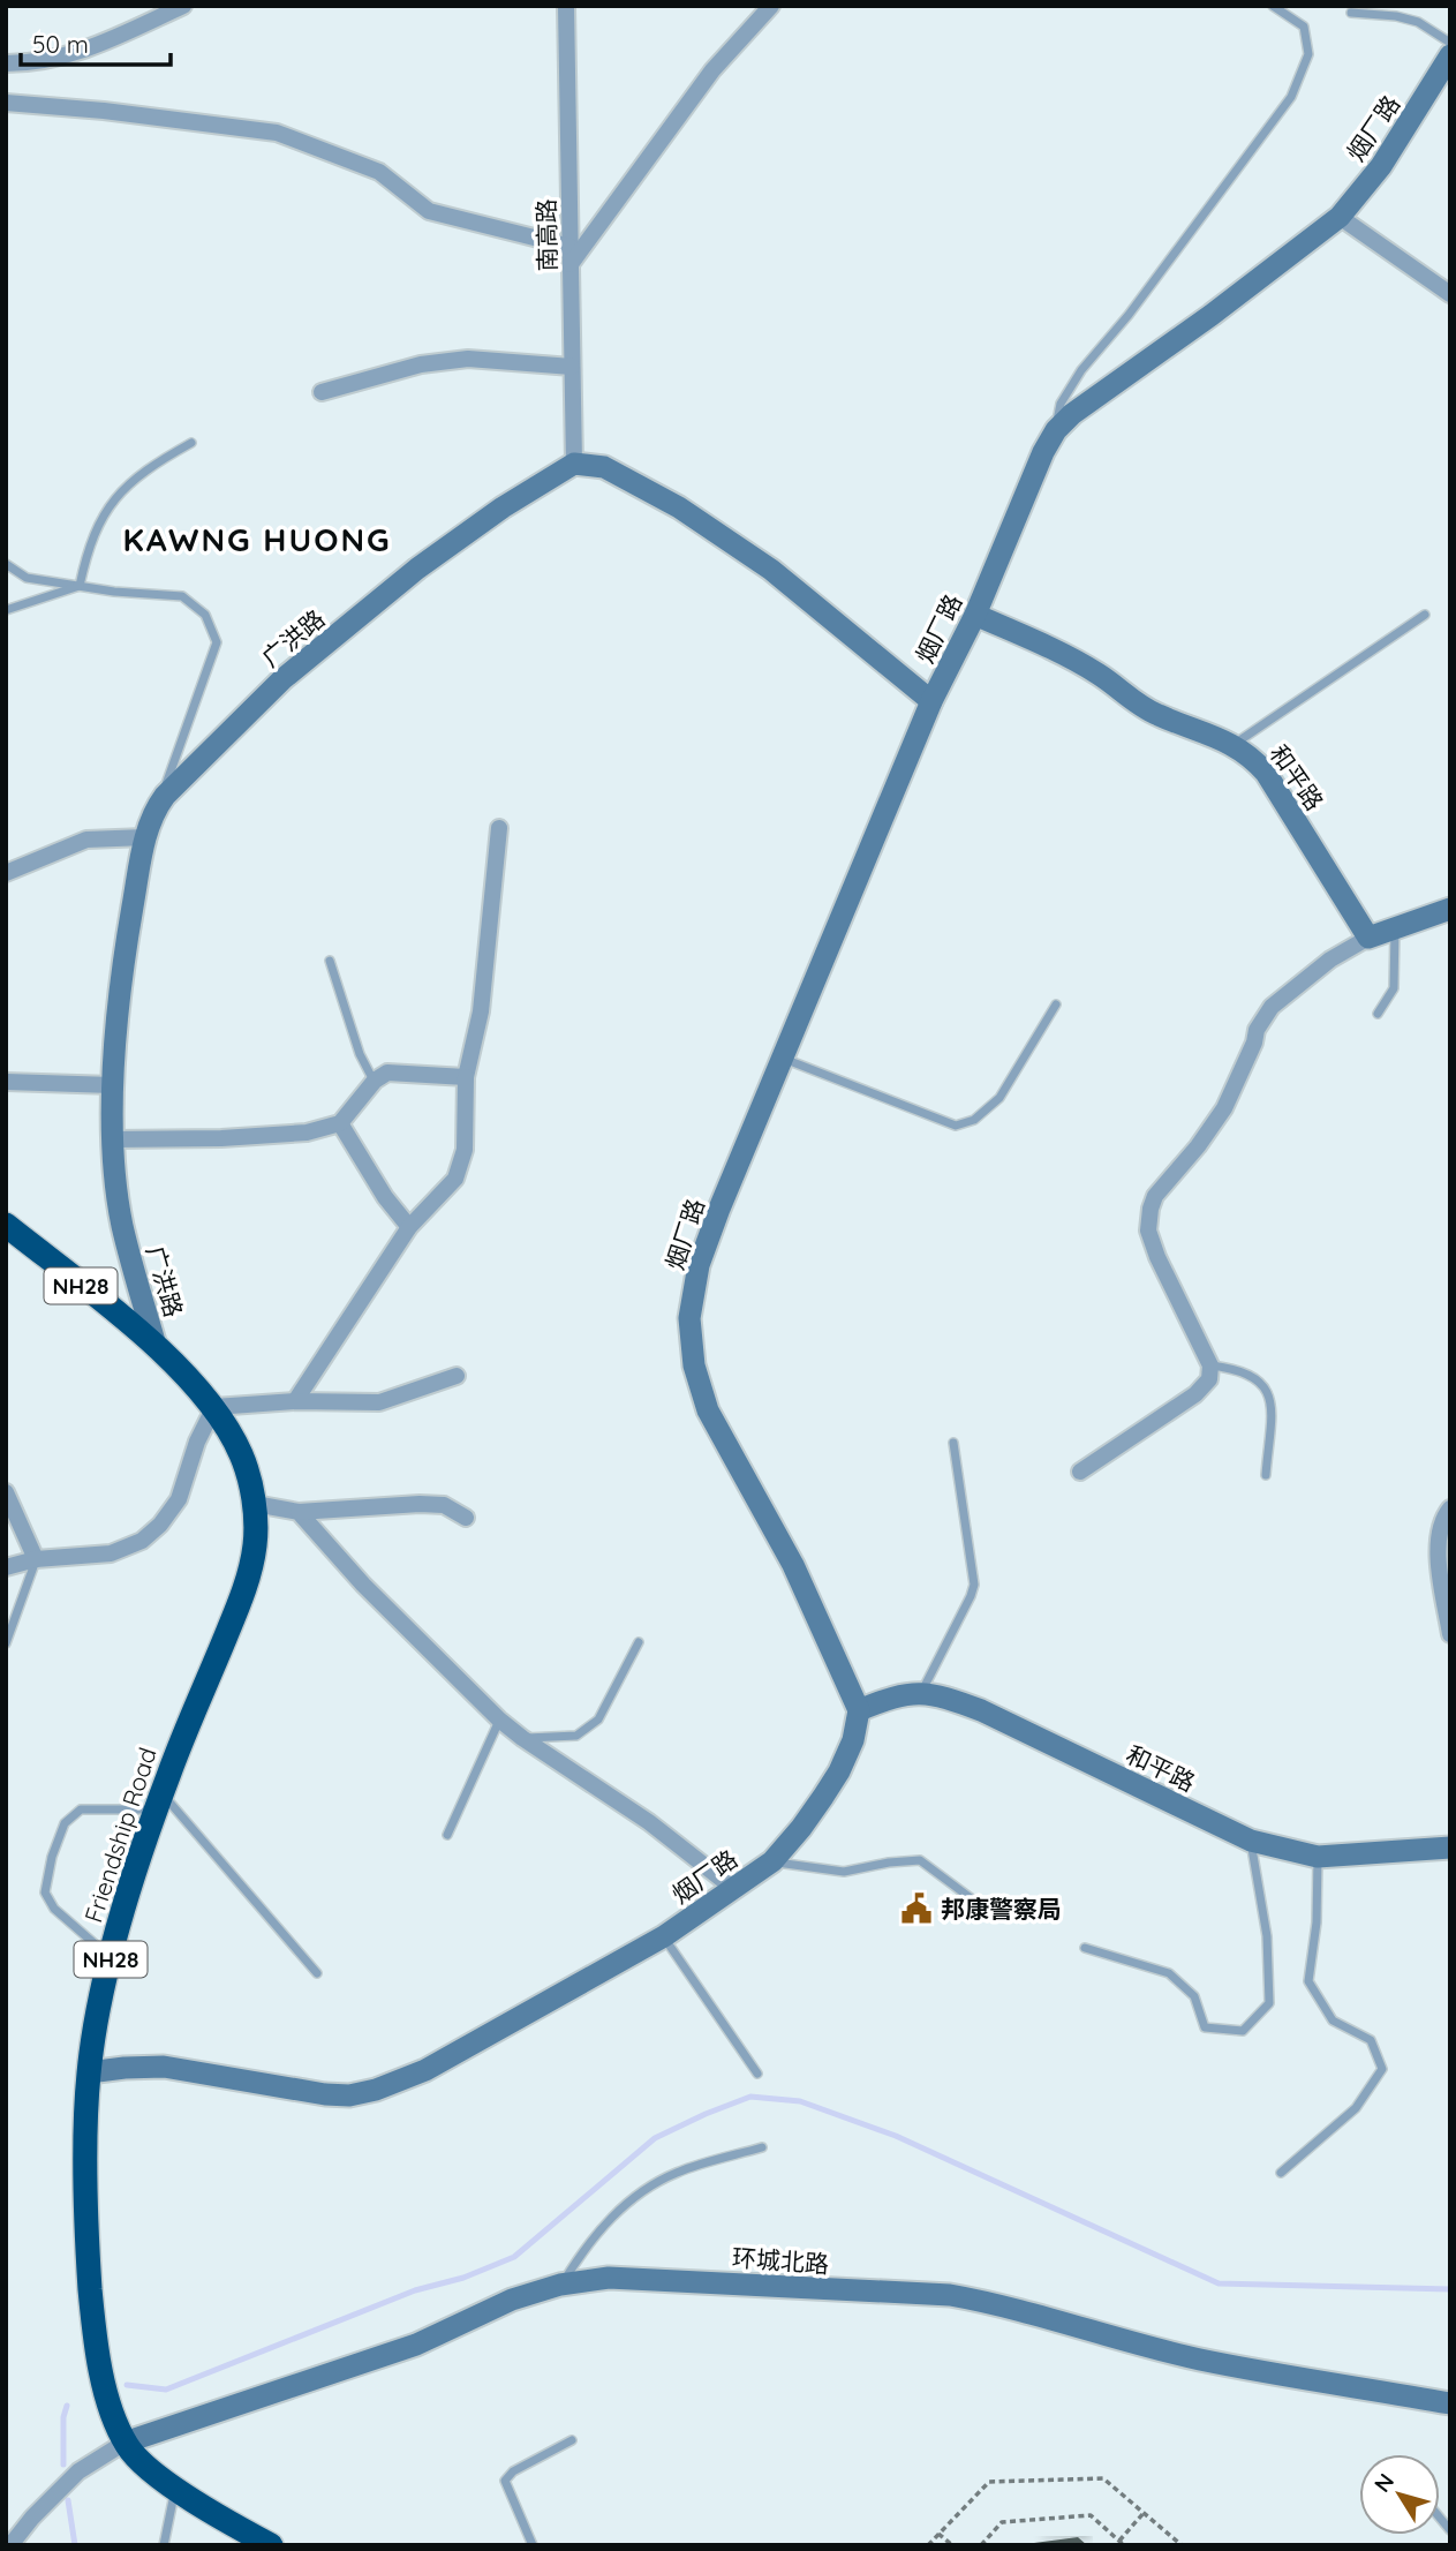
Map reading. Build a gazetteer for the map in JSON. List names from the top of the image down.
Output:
{
  "streets": {
    "highway": ["NH28", "Friendship Road"],
    "street": [
      "烟厂路",
      "南高路",
      "广洪路",
      "和平路",
      "环城北路"
    ]
  },
  "crossings": [
    ["烟厂路", "和平路"],
    ["烟厂路", "Friendship Road"],
    ["南高路", "广洪路"],
    ["广洪路", "NH28"],
    ["广洪路", "Friendship Road"],
    ["NH28", "Friendship Road"],
    ["Friendship Road", "环城北路"]
  ],
  "districts": ["KAWNG HUONG"],
  "places": {
    "public building": ["邦康警察局"]
  },
  "scale_bar": "50 m",
  "north": "top left"
}
